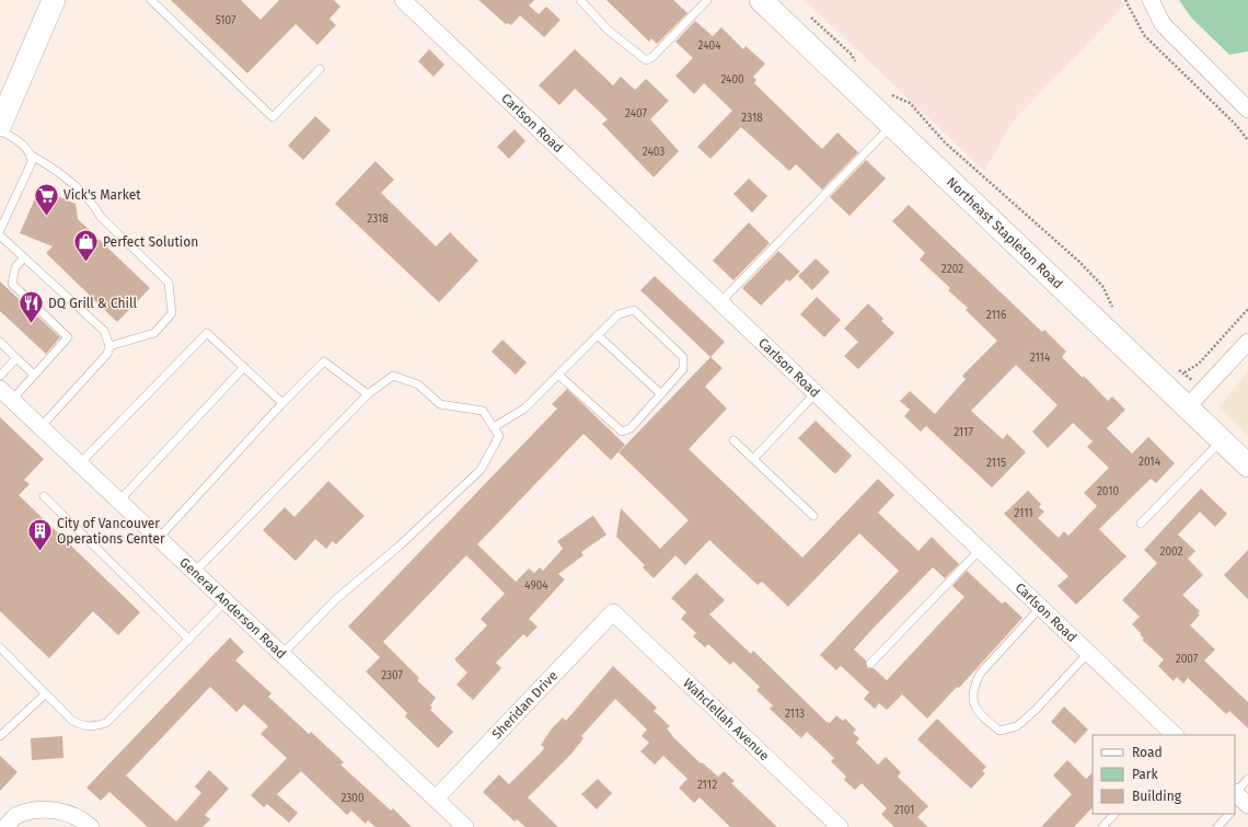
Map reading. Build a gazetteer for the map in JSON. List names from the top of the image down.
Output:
{
  "streets": {
    "street": [
      "Carlson Road",
      "Northeast Stapleton Road",
      "General Anderson Road",
      "Sheridan Drive",
      "Wahclellah Avenue"
    ]
  },
  "crossings": [
    ["General Anderson Road", "Sheridan Drive"],
    ["Sheridan Drive", "Wahclellah Avenue"]
  ],
  "places": {
    "supermarket": ["Vick's Market"],
    "shop": ["Perfect Solution"],
    "restaurant": ["DQ Grill & Chill"],
    "building": ["City of Vancouver Operations Center"]
  },
  "house_numbers": [
    "5107",
    "2404",
    "2400",
    "2407",
    "2318",
    "2403",
    "2318",
    "2202",
    "2116",
    "2114",
    "2117",
    "2014",
    "2115",
    "2010",
    "2111",
    "2002",
    "4904",
    "2007",
    "2307",
    "2113",
    "2112",
    "2300",
    "2101"
  ],
  "legend": ["Road", "Park", "Building"]
}
